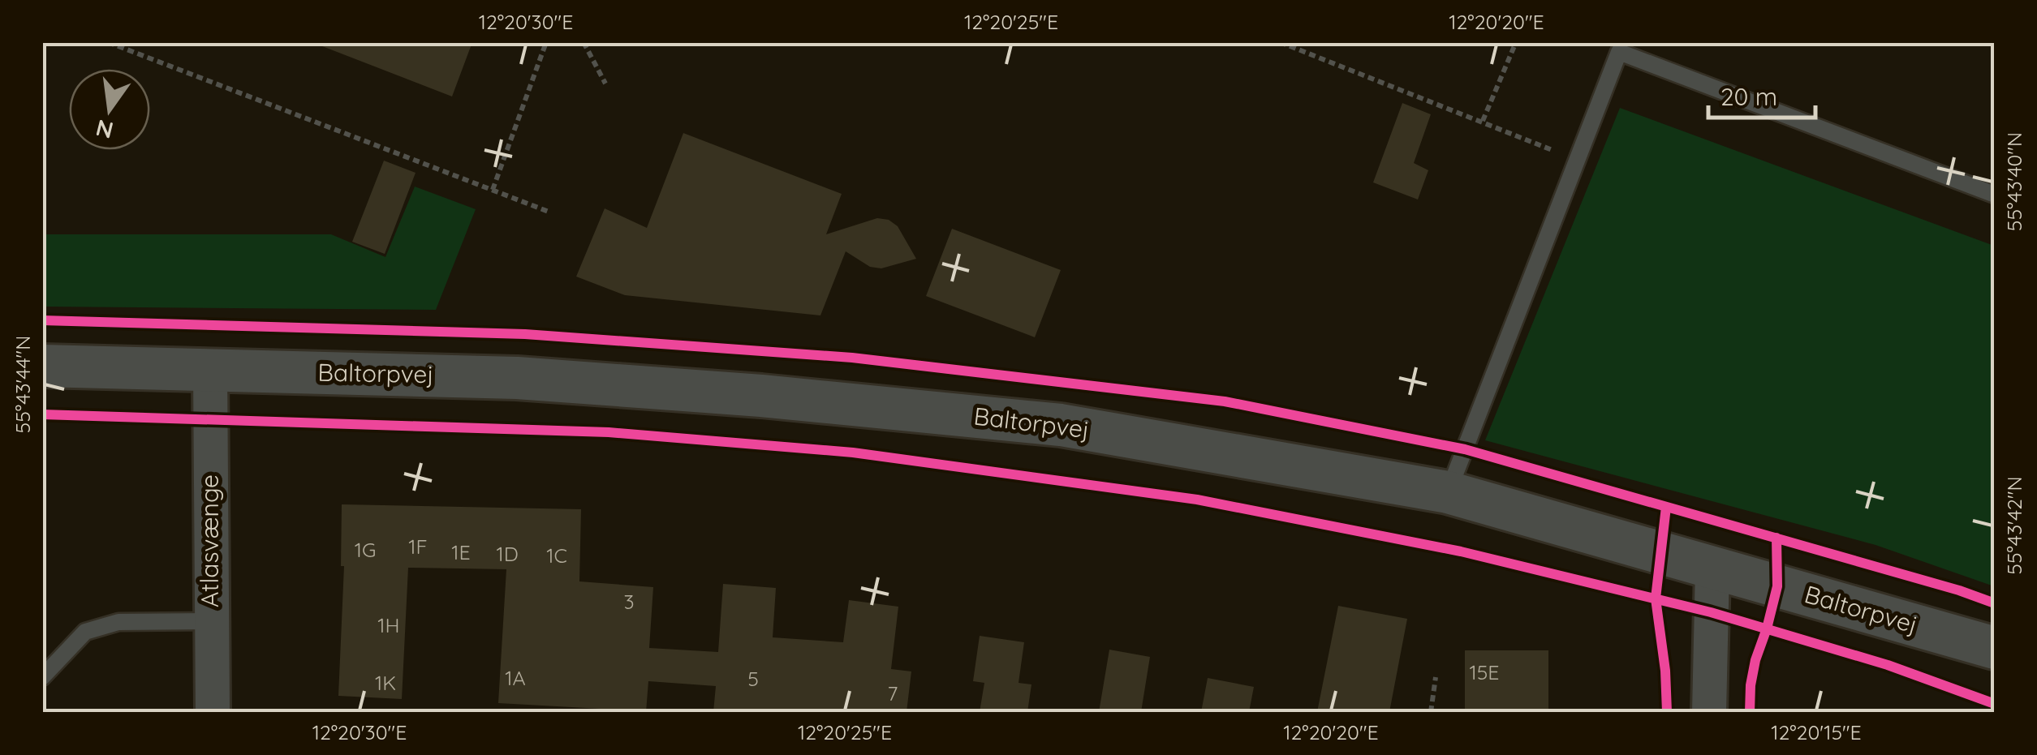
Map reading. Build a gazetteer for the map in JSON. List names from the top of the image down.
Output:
{
  "streets": {
    "street": ["Baltorpvej", "Atlasvænge"]
  },
  "crossings": [
    ["Baltorpvej", "Atlasvænge"]
  ],
  "house_numbers": [
    "1F",
    "1G",
    "1E",
    "1D",
    "1C",
    "3",
    "1H",
    "15E",
    "1A",
    "5",
    "1K",
    "7"
  ],
  "scale_bar": "20 m",
  "north": "bottom",
  "coordinates": [
    "12°20'30\"E",
    "12°20'25\"E",
    "12°20'20\"E",
    "55°43'40\"N",
    "55°43'44\"N",
    "55°43'42\"N",
    "12°20'15\"E"
  ]
}
